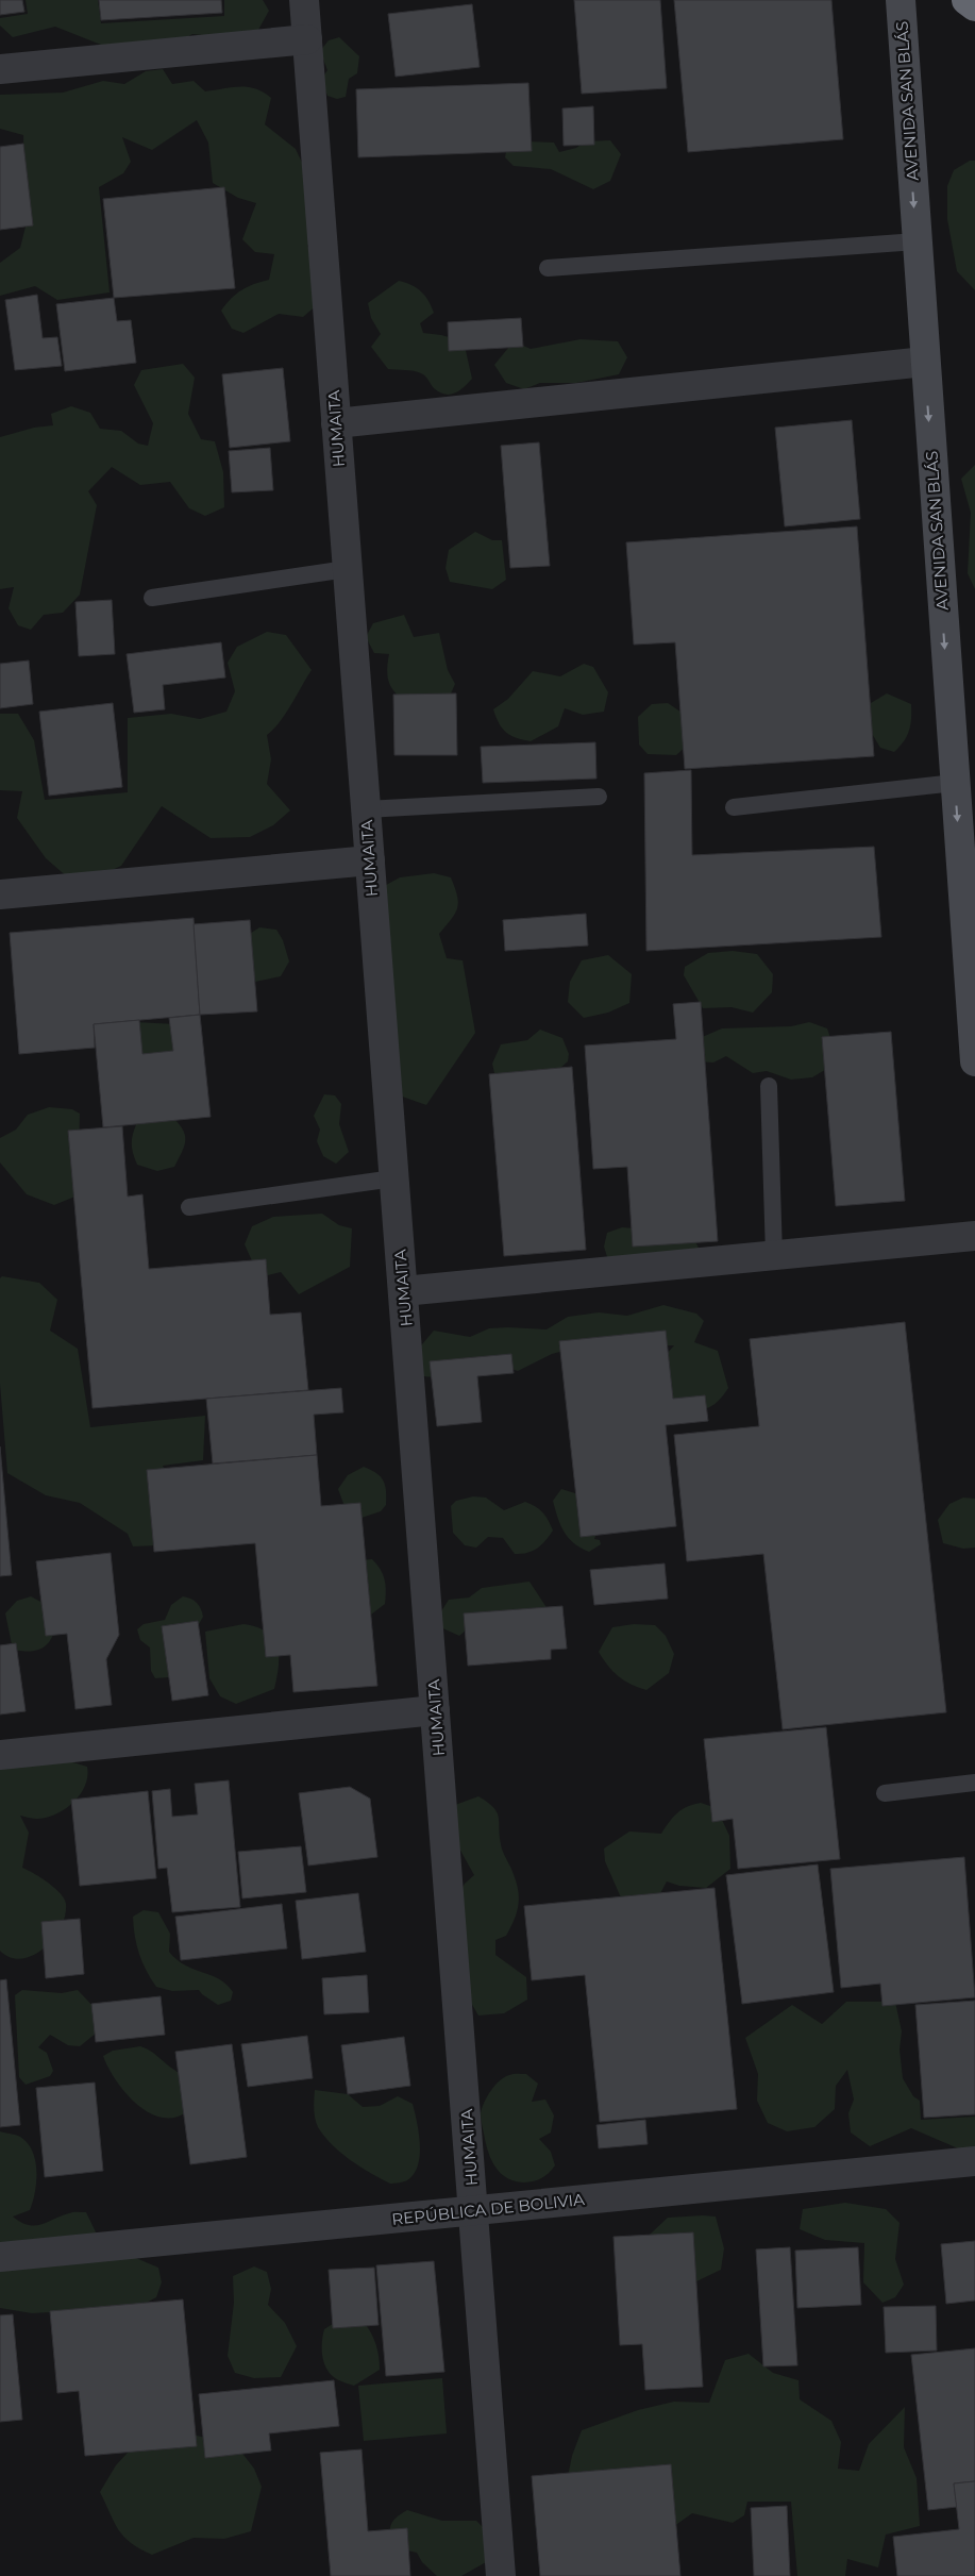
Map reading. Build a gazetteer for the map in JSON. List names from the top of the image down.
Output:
{
  "streets": {
    "street": ["AVENIDA SAN BLÁS", "HUMAITA", "REPÚBLICA DE BOLIVIA"]
  },
  "crossings": [
    ["HUMAITA", "REPÚBLICA DE BOLIVIA"]
  ],
  "one_way": ["AVENIDA SAN BLÁS"]
}
